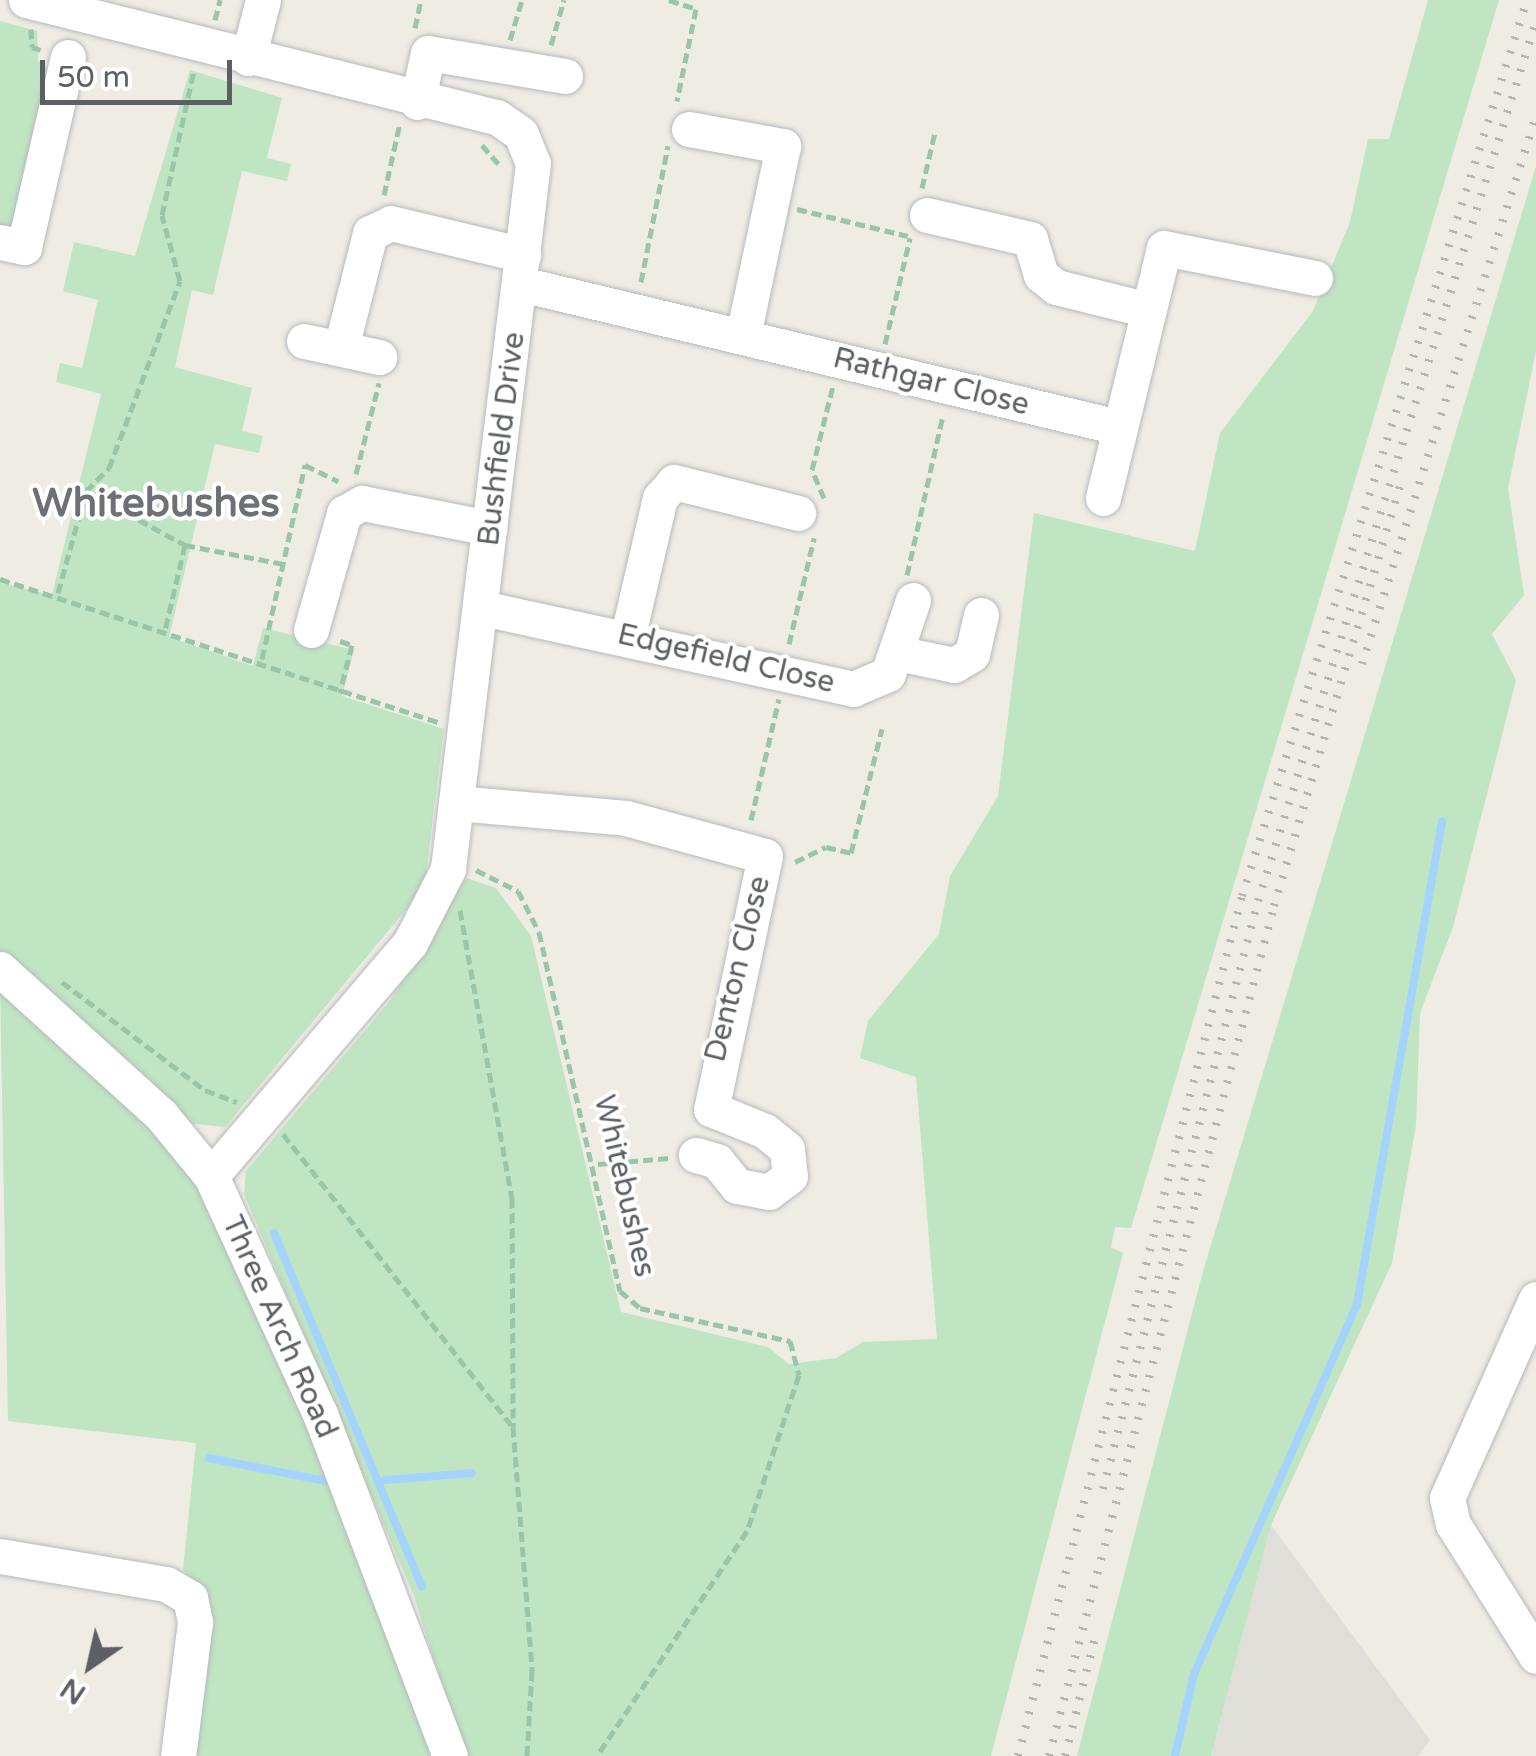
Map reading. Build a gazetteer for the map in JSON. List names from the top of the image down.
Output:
{
  "streets": {
    "street": [
      "Rathgar Close",
      "Bushfield Drive",
      "Edgefield Close",
      "Denton Close",
      "Three Arch Road"
    ],
    "path": ["Whitebushes"]
  },
  "crossings": [
    ["Rathgar Close", "Bushfield Drive"],
    ["Bushfield Drive", "Edgefield Close"],
    ["Bushfield Drive", "Denton Close"],
    ["Bushfield Drive", "Whitebushes"],
    ["Bushfield Drive", "Three Arch Road"]
  ],
  "districts": ["Whitebushes"],
  "scale_bar": "50 m",
  "north": "bottom left"
}
